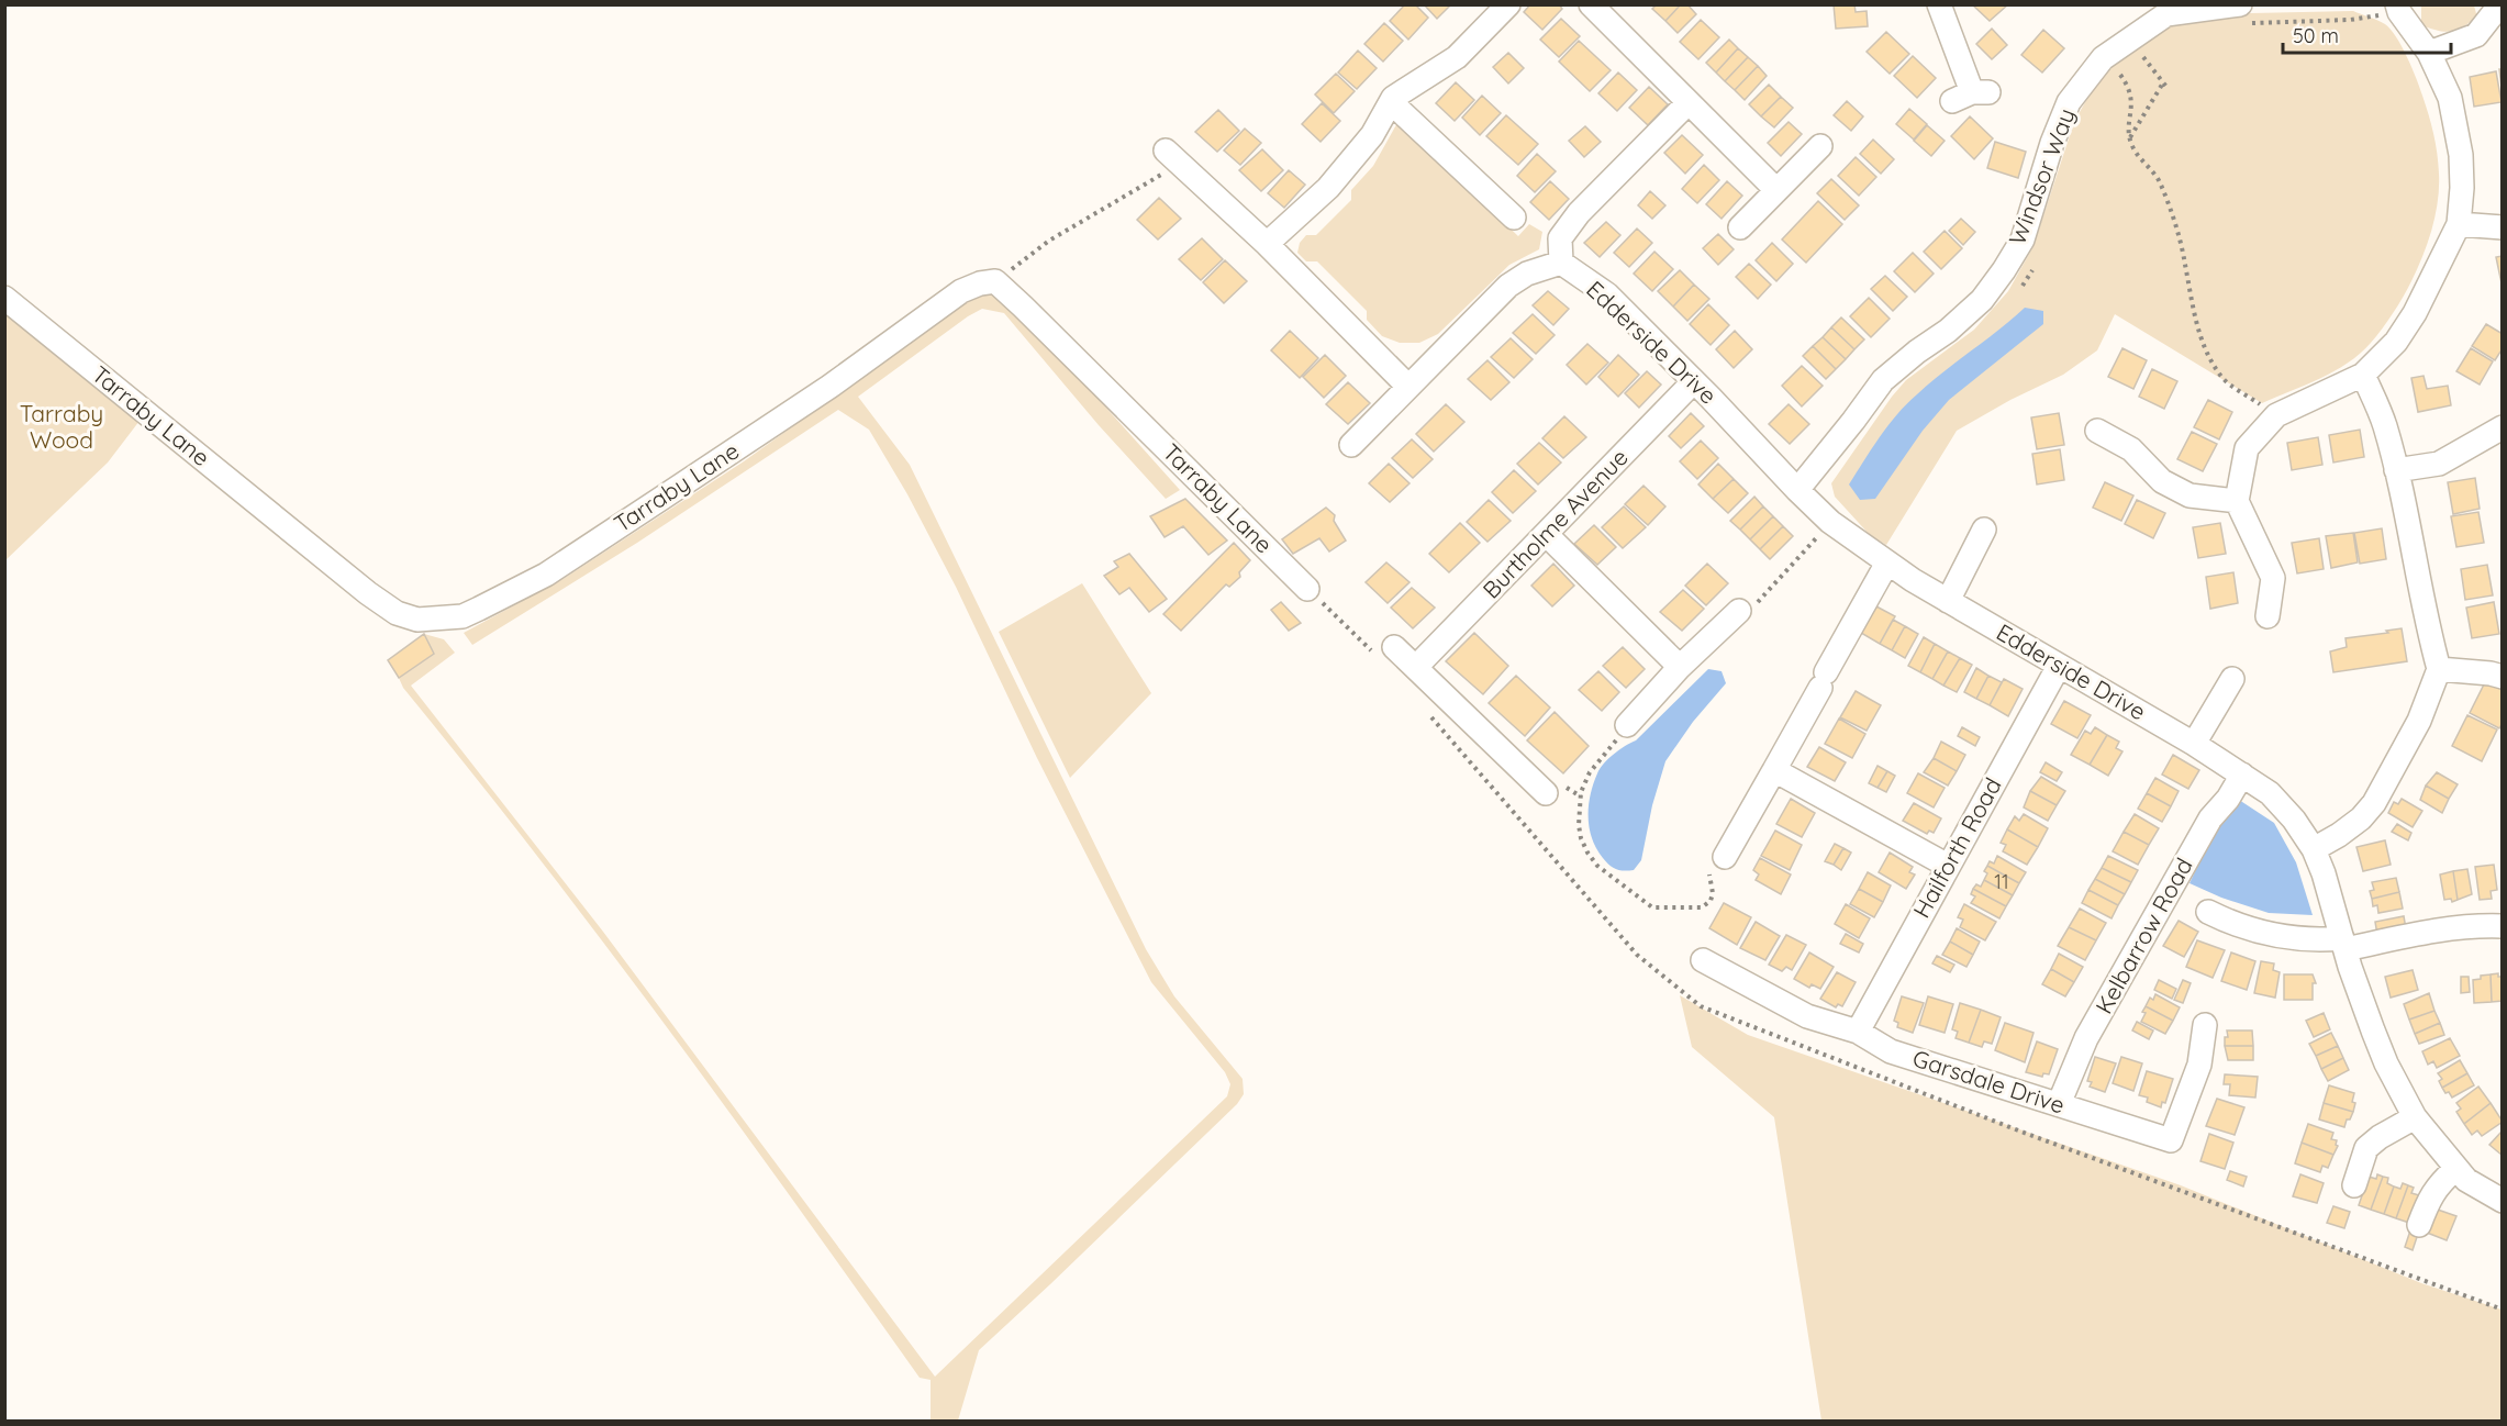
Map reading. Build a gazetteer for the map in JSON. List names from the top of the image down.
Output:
{
  "streets": {
    "street": [
      "Windsor Way",
      "Edderside Drive",
      "Tarraby Lane",
      "Burtholme Avenue",
      "Hailforth Road",
      "Kelbarrow Road",
      "Garsdale Drive"
    ]
  },
  "crossings": [
    ["Windsor Way", "Edderside Drive"],
    ["Edderside Drive", "Burtholme Avenue"],
    ["Edderside Drive", "Hailforth Road"],
    ["Edderside Drive", "Kelbarrow Road"],
    ["Hailforth Road", "Garsdale Drive"],
    ["Kelbarrow Road", "Garsdale Drive"]
  ],
  "parks": ["Tarraby Wood"],
  "house_numbers": ["11"],
  "scale_bar": "50 m"
}
